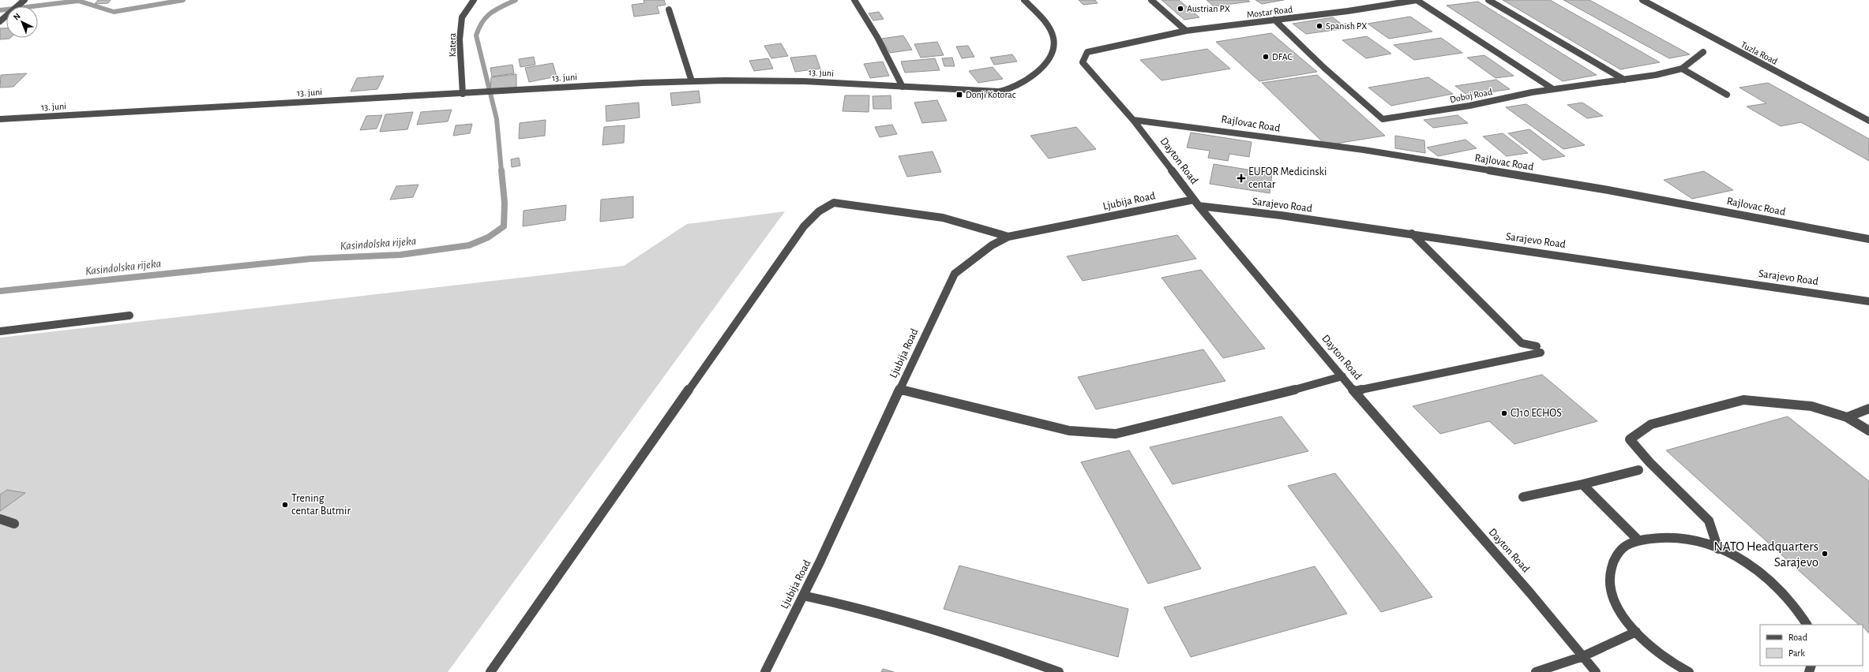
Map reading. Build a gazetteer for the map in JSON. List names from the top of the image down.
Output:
{
  "streets": {
    "street": [
      "Mostar Road",
      "Katera",
      "Tuzla Road",
      "13. juni",
      "Doboj Road",
      "Rajlovac Road",
      "Dayton Road",
      "Ljubija Road",
      "Sarajevo Road"
    ]
  },
  "crossings": [
    ["Mostar Road", "Doboj Road"],
    ["Mostar Road", "Dayton Road"],
    ["Katera", "13. juni"],
    ["Rajlovac Road", "Dayton Road"],
    ["Dayton Road", "Ljubija Road"],
    ["Dayton Road", "Sarajevo Road"],
    ["Ljubija Road", "Sarajevo Road"]
  ],
  "water": ["Kasindolska rijeka"],
  "places": {
    "other": [
      "Austrian PX",
      "Spanish PX",
      "DFAC",
      "CJ10 ECHOS",
      "Trening centar Butmir",
      "NATO Headquarters Sarajevo"
    ],
    "transit": ["Donji Kotorac"],
    "health": ["EUFOR Medicinski centar"]
  },
  "legend": ["Road", "Park"],
  "north": "top left"
}
